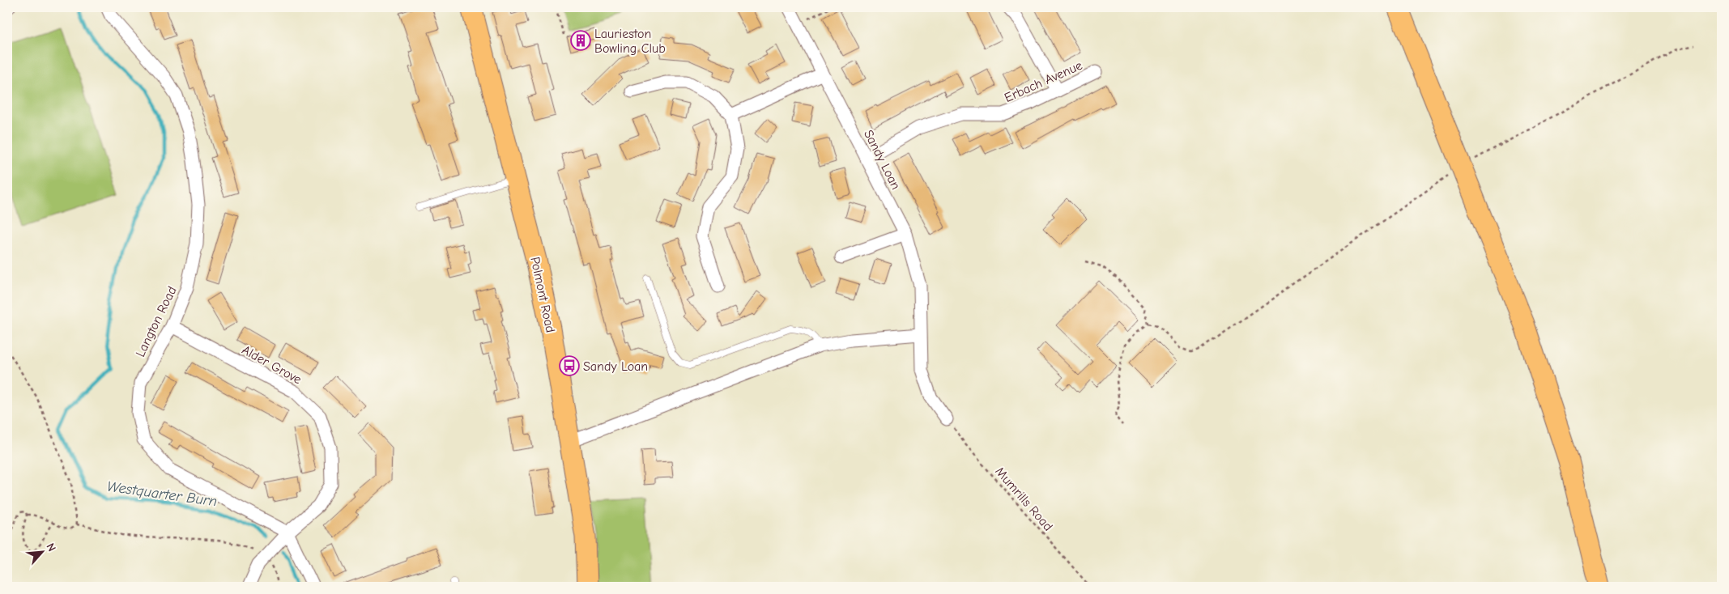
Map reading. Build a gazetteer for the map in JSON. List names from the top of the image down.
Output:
{
  "streets": {
    "main road": ["Polmont Road"],
    "street": [
      "Erbach Avenue",
      "Sandy Loan",
      "Langton Road",
      "Alder Grove"
    ],
    "path": ["Mumrills Road"]
  },
  "crossings": [
    ["Erbach Avenue", "Sandy Loan"],
    ["Sandy Loan", "Mumrills Road"],
    ["Langton Road", "Alder Grove"]
  ],
  "water": ["Westquarter Burn"],
  "places": {
    "building": ["Laurieston Bowling Club"],
    "bus stop": ["Sandy Loan"]
  },
  "north": "top right"
}
